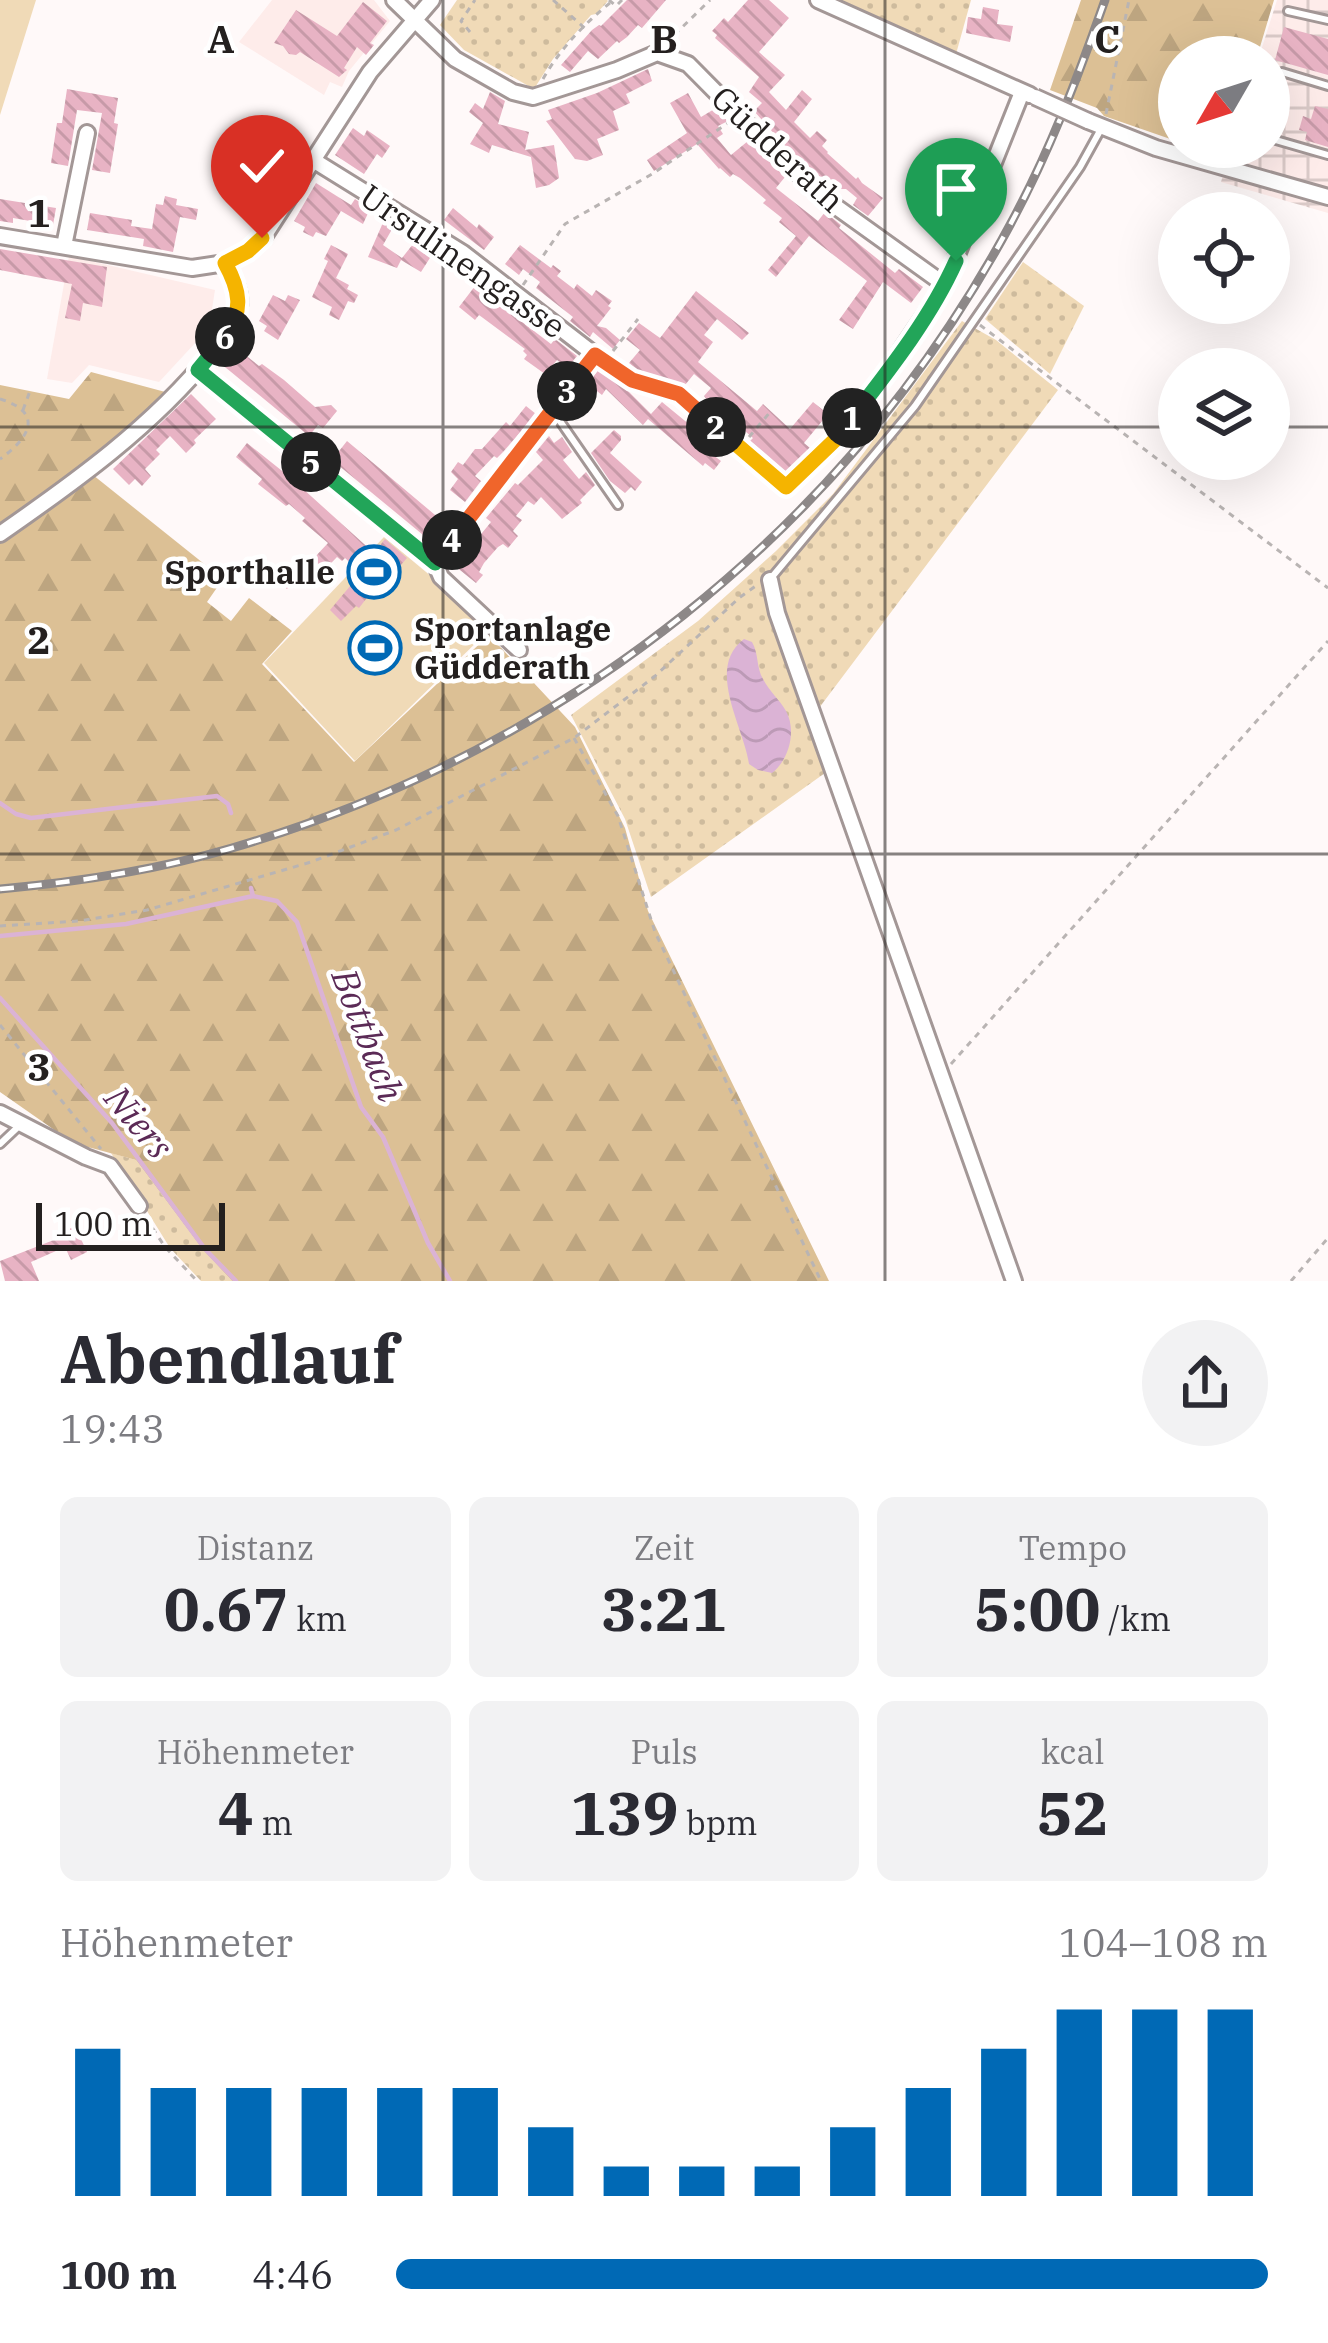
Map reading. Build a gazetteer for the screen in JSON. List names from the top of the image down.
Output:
{
  "streets": {
    "street": ["Güdderath", "Ursulinengasse"]
  },
  "crossings": [
    ["Güdderath", "Ursulinengasse"]
  ],
  "water": ["Bottbach", "Niers"],
  "places": {
    "sports": ["Sporthalle", "Sportanlage Güdderath"]
  },
  "scale_bar": "100 m",
  "north": "bottom left",
  "page": {
    "pins": [
      "6",
      "3",
      "1",
      "2",
      "5",
      "4"
    ],
    "scale": "100 m",
    "heading": ["Abendlauf", "19:43"],
    "stats": [
      ["Distanz", "0.67 km"],
      ["Zeit", "3:21"],
      ["Tempo", "5:00 /km"],
      ["Höhenmeter", "4 m"],
      ["Puls", "139 bpm"],
      ["kcal", "52"]
    ],
    "chart": ["Höhenmeter", "104–108 m"],
    "list": [
      {
        "name": "100 m",
        "note": "4:46"
      }
    ]
  },
  "grid": {
    "columns": ["A", "B", "C"],
    "rows": ["1", "2", "3"]
  }
}
